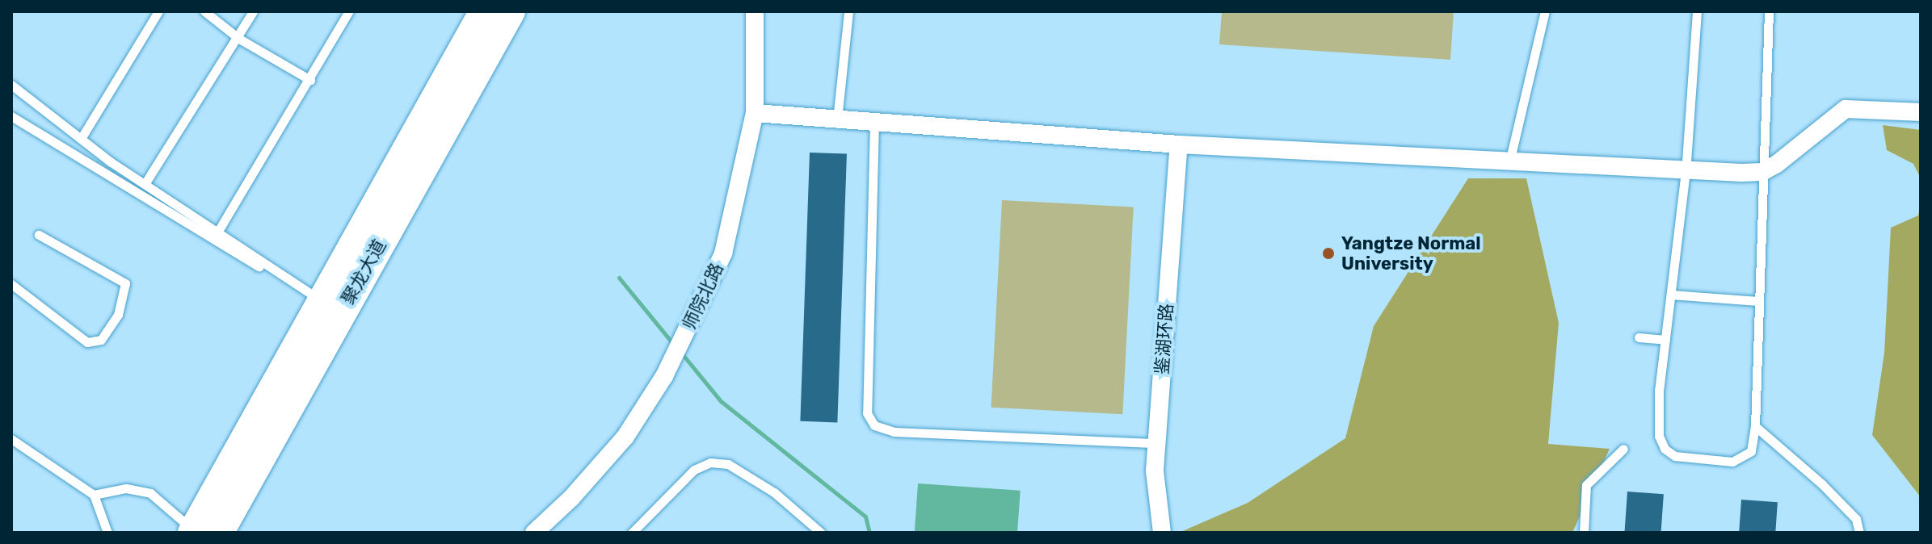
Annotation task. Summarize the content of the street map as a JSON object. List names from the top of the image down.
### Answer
{
  "streets": {
    "highway": ["聚龙大道"],
    "street": ["师院北路", "鉴湖环路"]
  },
  "places": ["Yangtze Normal University"]
}
